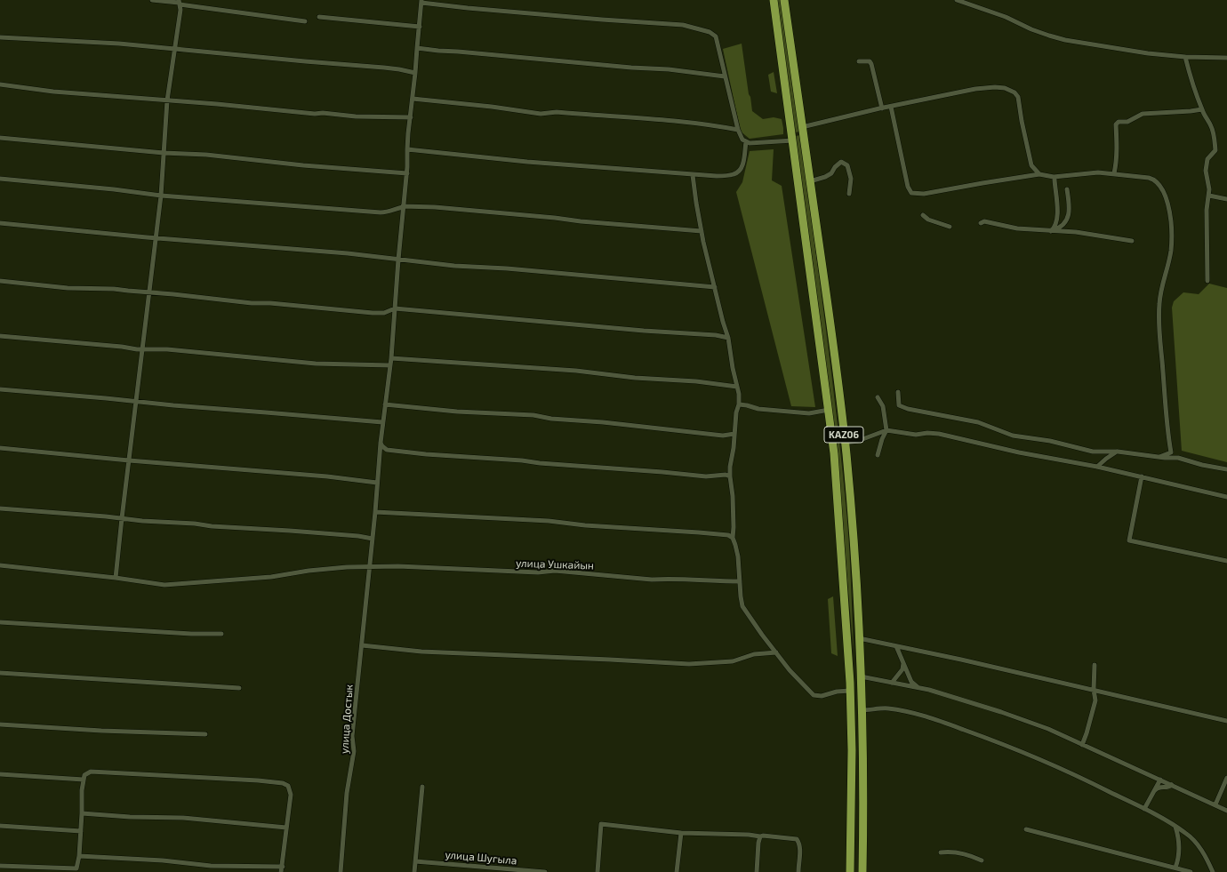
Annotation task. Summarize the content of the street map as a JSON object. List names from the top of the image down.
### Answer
{
  "streets": {
    "highway": ["KАZ06"],
    "street": ["улица Ушкайын", "улица Достык", "улица Шугыла"]
  },
  "crossings": [
    ["улица Ушкайын", "улица Достык"]
  ]
}
